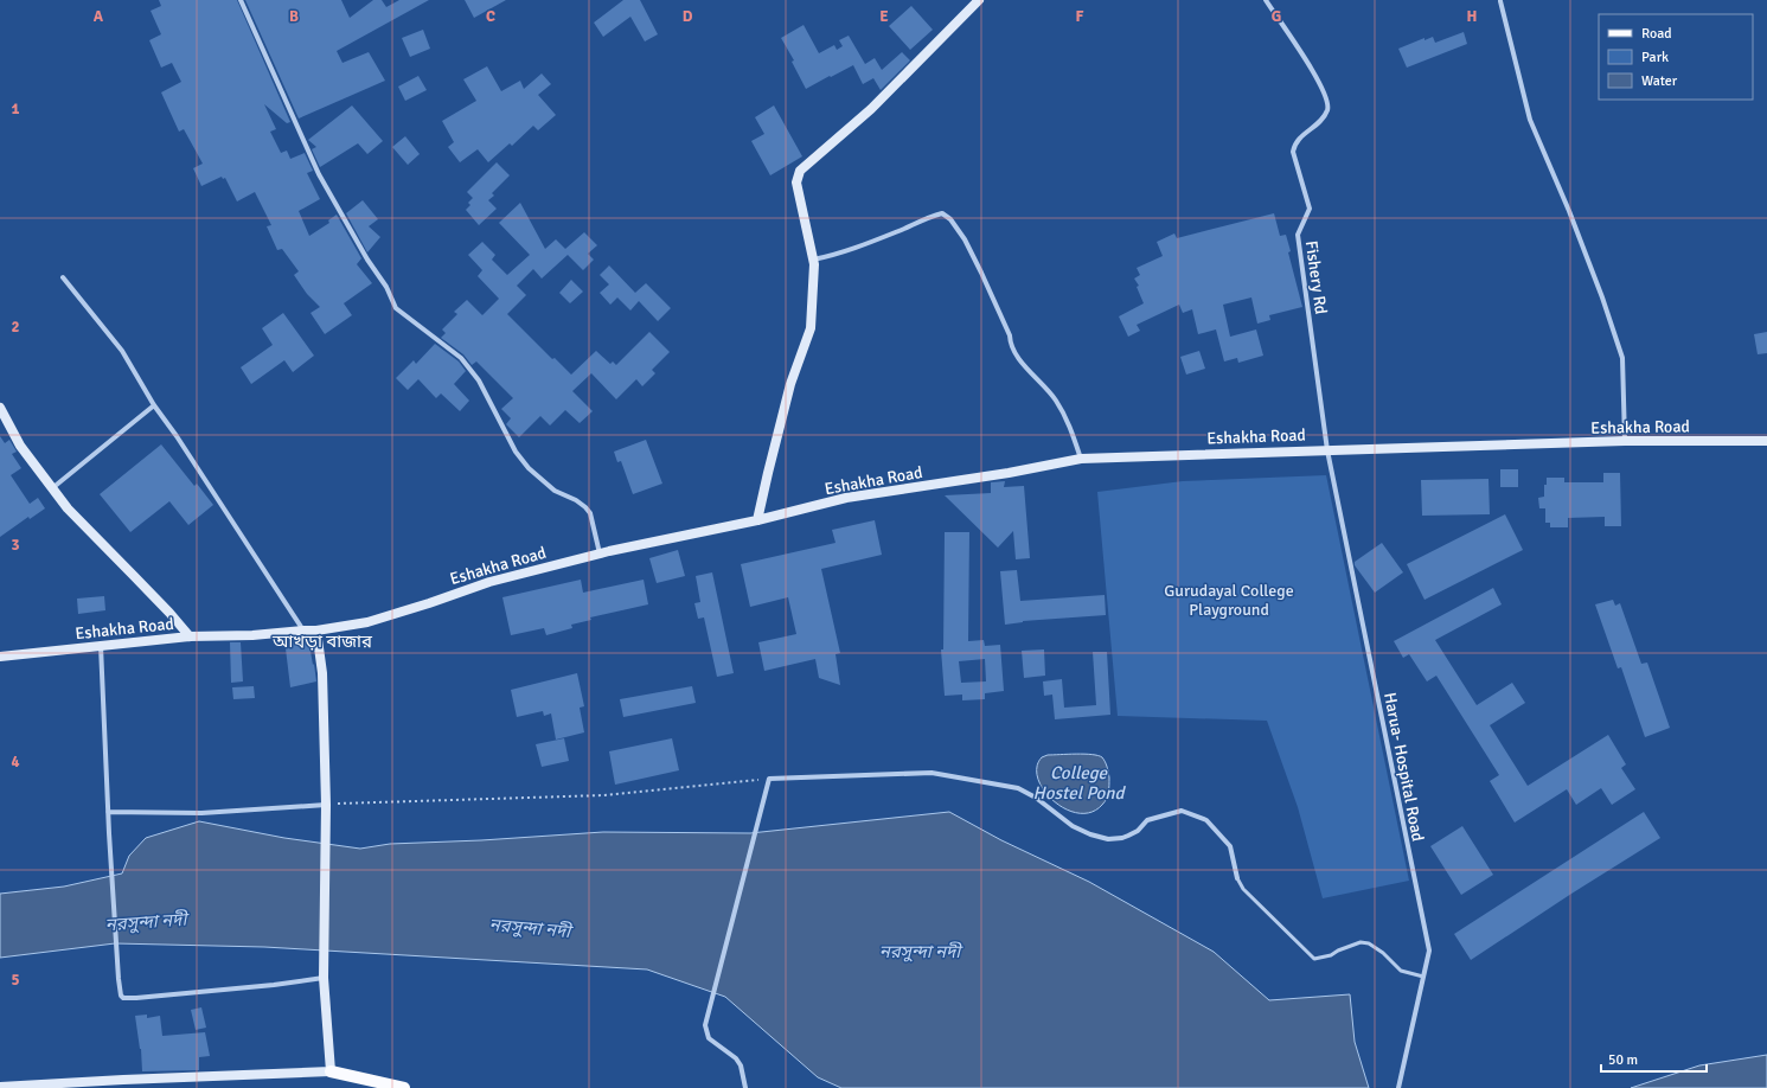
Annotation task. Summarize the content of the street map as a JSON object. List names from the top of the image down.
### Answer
{
  "streets": {
    "street": ["Fishery Rd", "Eshakha Road", "Harua- Hospital Road"]
  },
  "crossings": [
    ["Fishery Rd", "Eshakha Road"],
    ["Fishery Rd", "Harua- Hospital Road"],
    ["Eshakha Road", "Harua- Hospital Road"]
  ],
  "districts": ["আখড়া বাজার"],
  "water": ["College Hostel Pond", "নরসুন্দা নদী"],
  "parks": ["Gurudayal College Playground"],
  "legend": ["Road", "Park", "Water"],
  "scale_bar": "50 m",
  "grid": {
    "columns": [
      "A",
      "B",
      "C",
      "D",
      "E",
      "F",
      "G",
      "H"
    ],
    "rows": [
      "1",
      "2",
      "3",
      "4",
      "5"
    ]
  }
}
